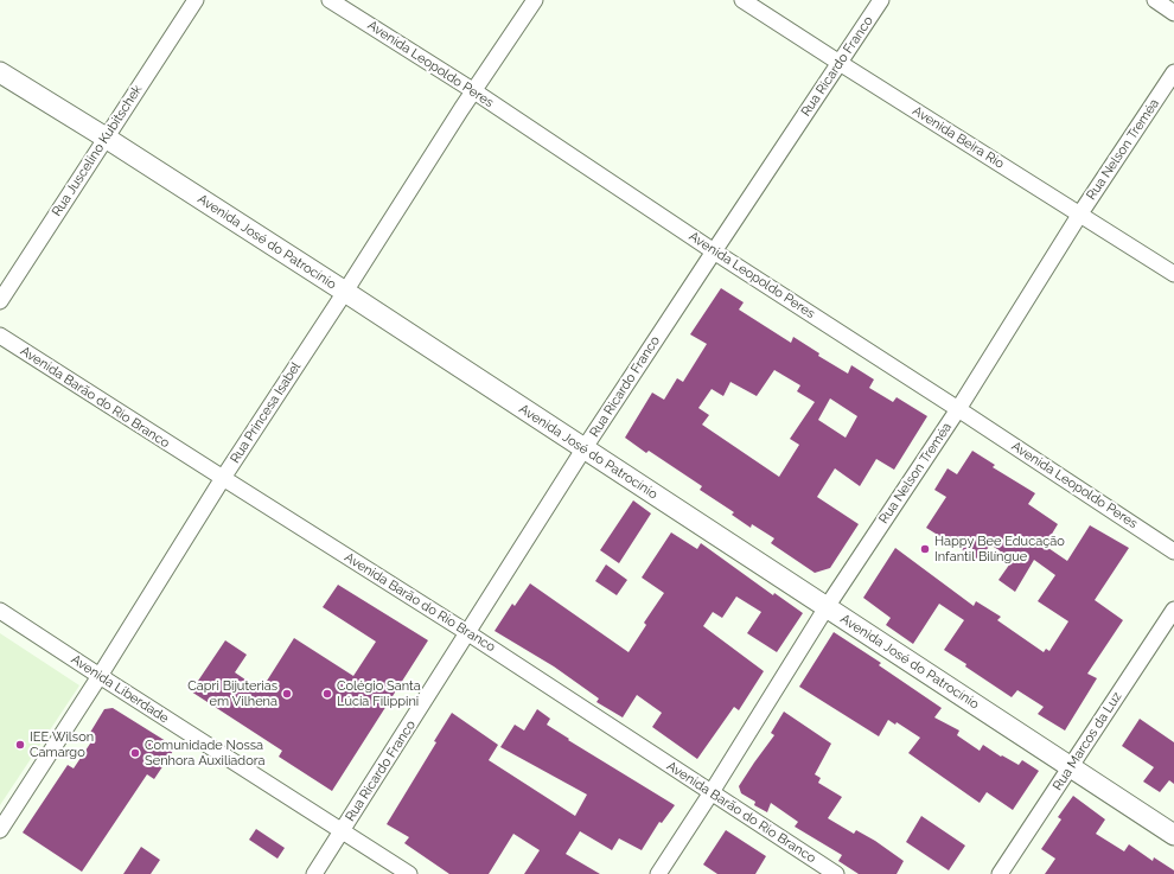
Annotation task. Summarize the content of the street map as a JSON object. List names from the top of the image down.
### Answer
{
  "streets": {
    "street": [
      "Avenida Leopoldo Peres",
      "Rua Ricardo Franco",
      "Avenida Beira Rio",
      "Rua Nelson Treméa",
      "Rua Juscelino Kubitschek",
      "Avenida José do Patrocínio",
      "Avenida Barão do Rio Branco",
      "Rua Princesa Isabel",
      "Avenida Liberdade",
      "Rua Marcos da Luz"
    ]
  },
  "crossings": [
    ["Avenida Leopoldo Peres", "Rua Ricardo Franco"],
    ["Avenida Leopoldo Peres", "Rua Nelson Treméa"],
    ["Avenida Leopoldo Peres", "Rua Princesa Isabel"],
    ["Rua Ricardo Franco", "Avenida Beira Rio"],
    ["Rua Ricardo Franco", "Avenida José do Patrocínio"],
    ["Rua Ricardo Franco", "Avenida Barão do Rio Branco"],
    ["Rua Ricardo Franco", "Avenida Liberdade"],
    ["Avenida Beira Rio", "Rua Nelson Treméa"],
    ["Rua Nelson Treméa", "Avenida José do Patrocínio"],
    ["Rua Nelson Treméa", "Avenida Barão do Rio Branco"],
    ["Rua Juscelino Kubitschek", "Avenida José do Patrocínio"],
    ["Avenida José do Patrocínio", "Rua Princesa Isabel"],
    ["Avenida José do Patrocínio", "Rua Marcos da Luz"],
    ["Avenida Barão do Rio Branco", "Rua Princesa Isabel"],
    ["Rua Princesa Isabel", "Avenida Liberdade"]
  ],
  "places": [
    "Happy Bee Educação Infantil Bilíngue",
    "Capri Bijuterias em Vilhena",
    "Colégio Santa Lúcia Filippini",
    "IEE Wilson Camargo",
    "Comunidade Nossa Senhora Auxiliadora"
  ]
}
